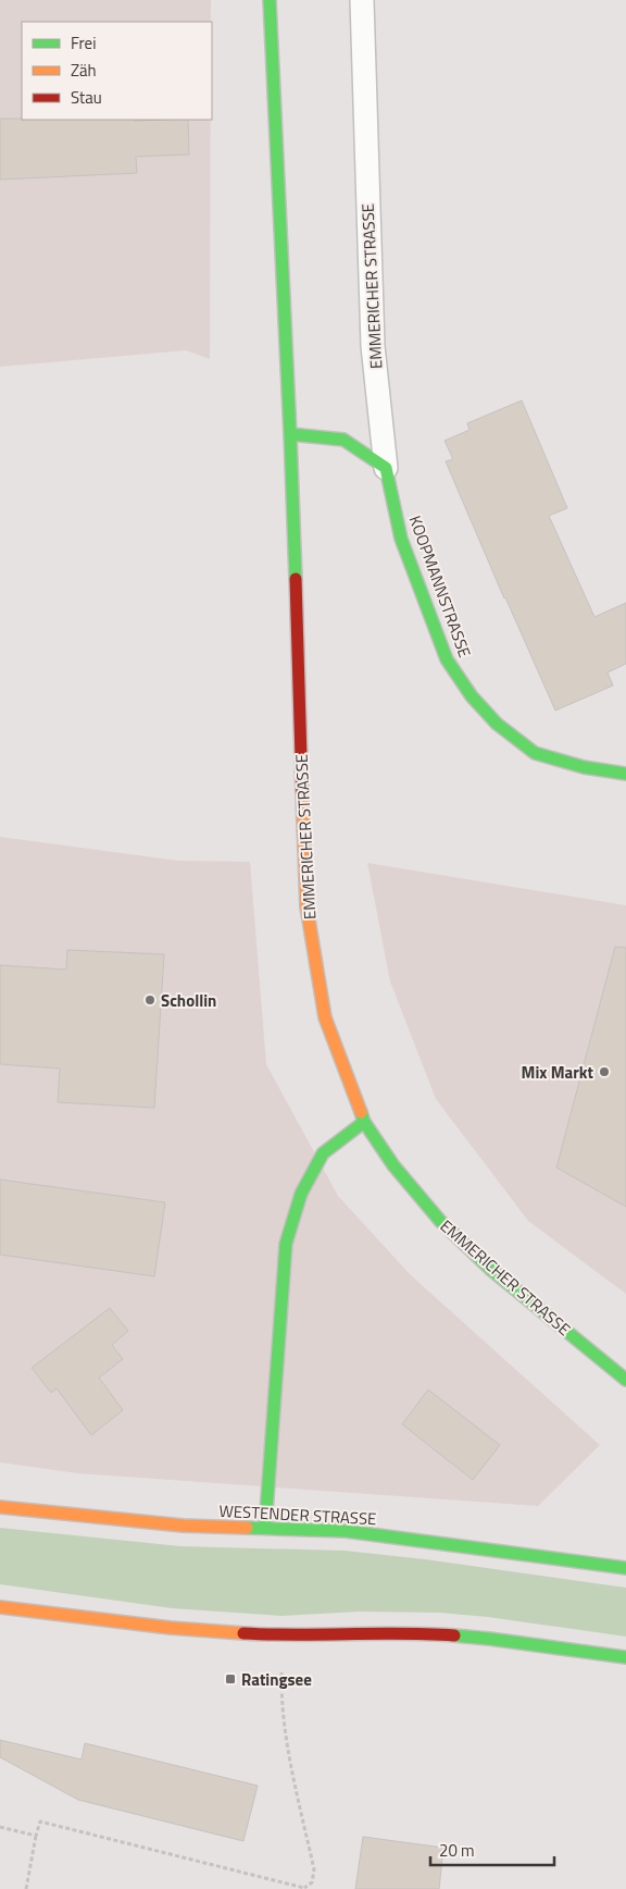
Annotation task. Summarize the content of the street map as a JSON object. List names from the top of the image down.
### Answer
{
  "streets": {
    "main road": ["EMMERICHER STRASSE", "KOOPMANNSTRASSE", "WESTENDER STRASSE"]
  },
  "crossings": [
    ["EMMERICHER STRASSE", "KOOPMANNSTRASSE"]
  ],
  "places": {
    "other": ["Schollin", "Mix Markt"],
    "transit": ["Ratingsee"]
  },
  "legend": ["Frei", "Zäh", "Stau"],
  "scale_bar": "20 m"
}
